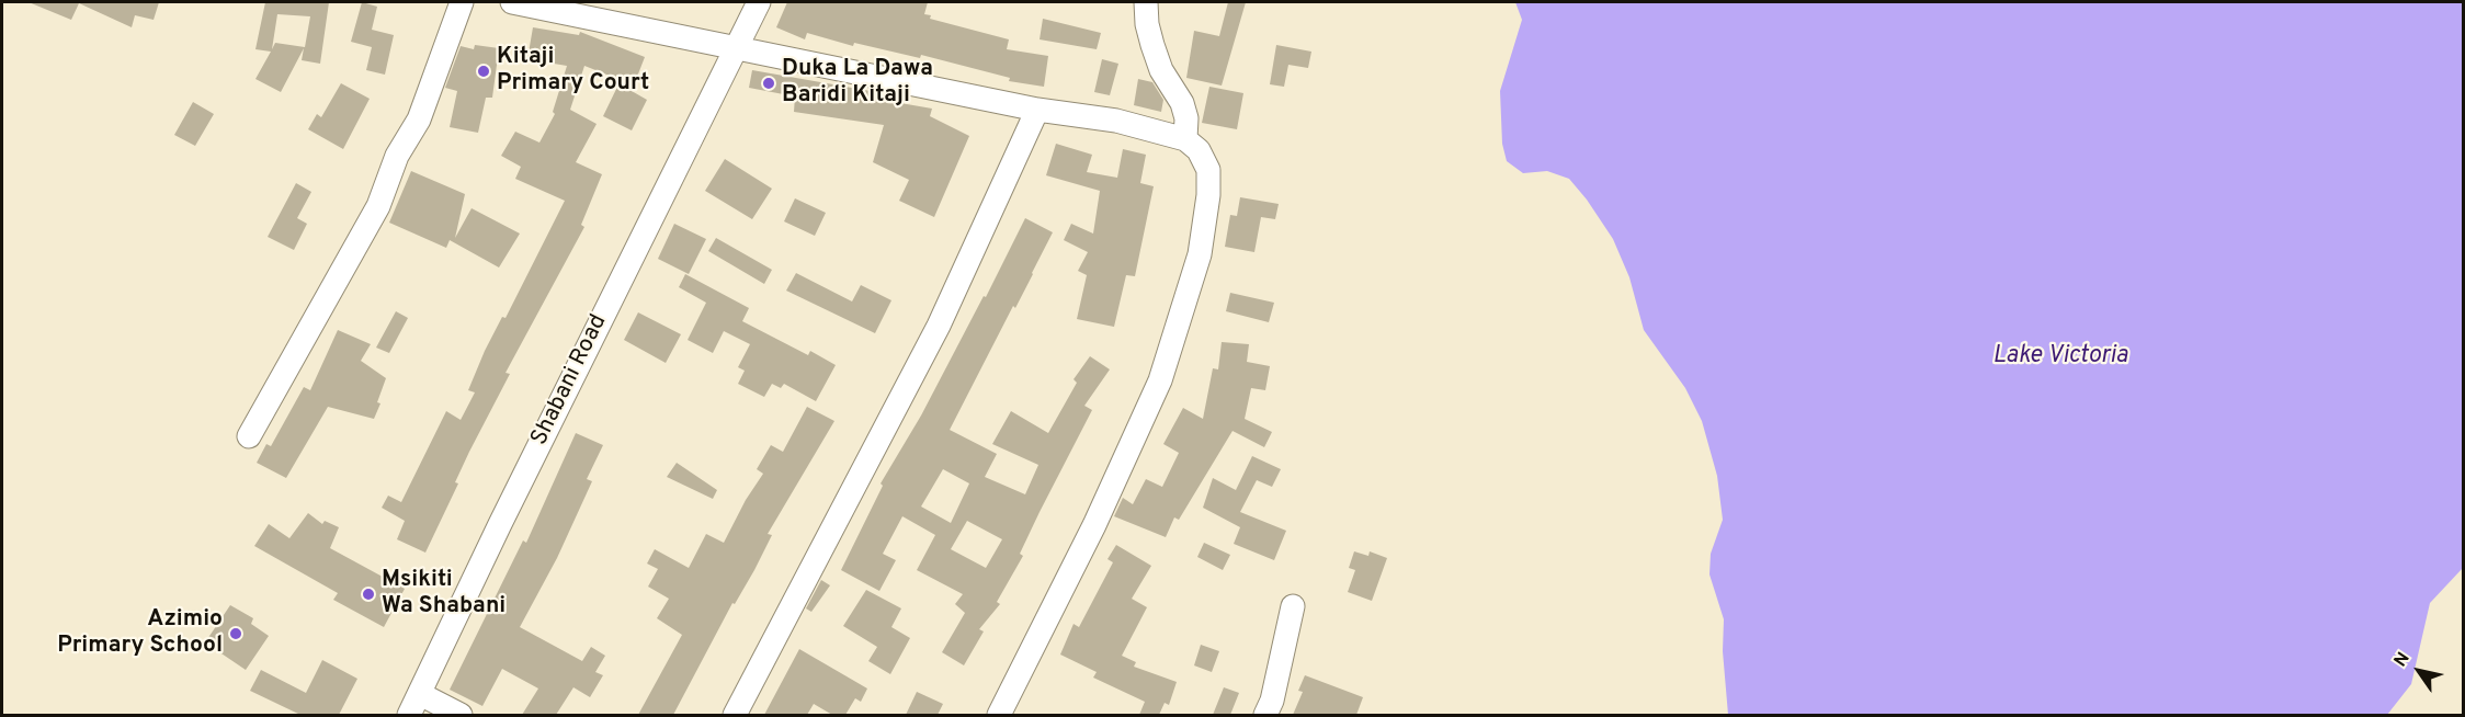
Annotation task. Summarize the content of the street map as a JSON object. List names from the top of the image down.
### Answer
{
  "streets": {
    "street": ["Shabani Road"]
  },
  "water": ["Lake Victoria"],
  "places": [
    "Kitaji Primary Court",
    "Duka La Dawa Baridi Kitaji",
    "Msikiti Wa Shabani",
    "Azimio Primary School"
  ],
  "north": "top left"
}
